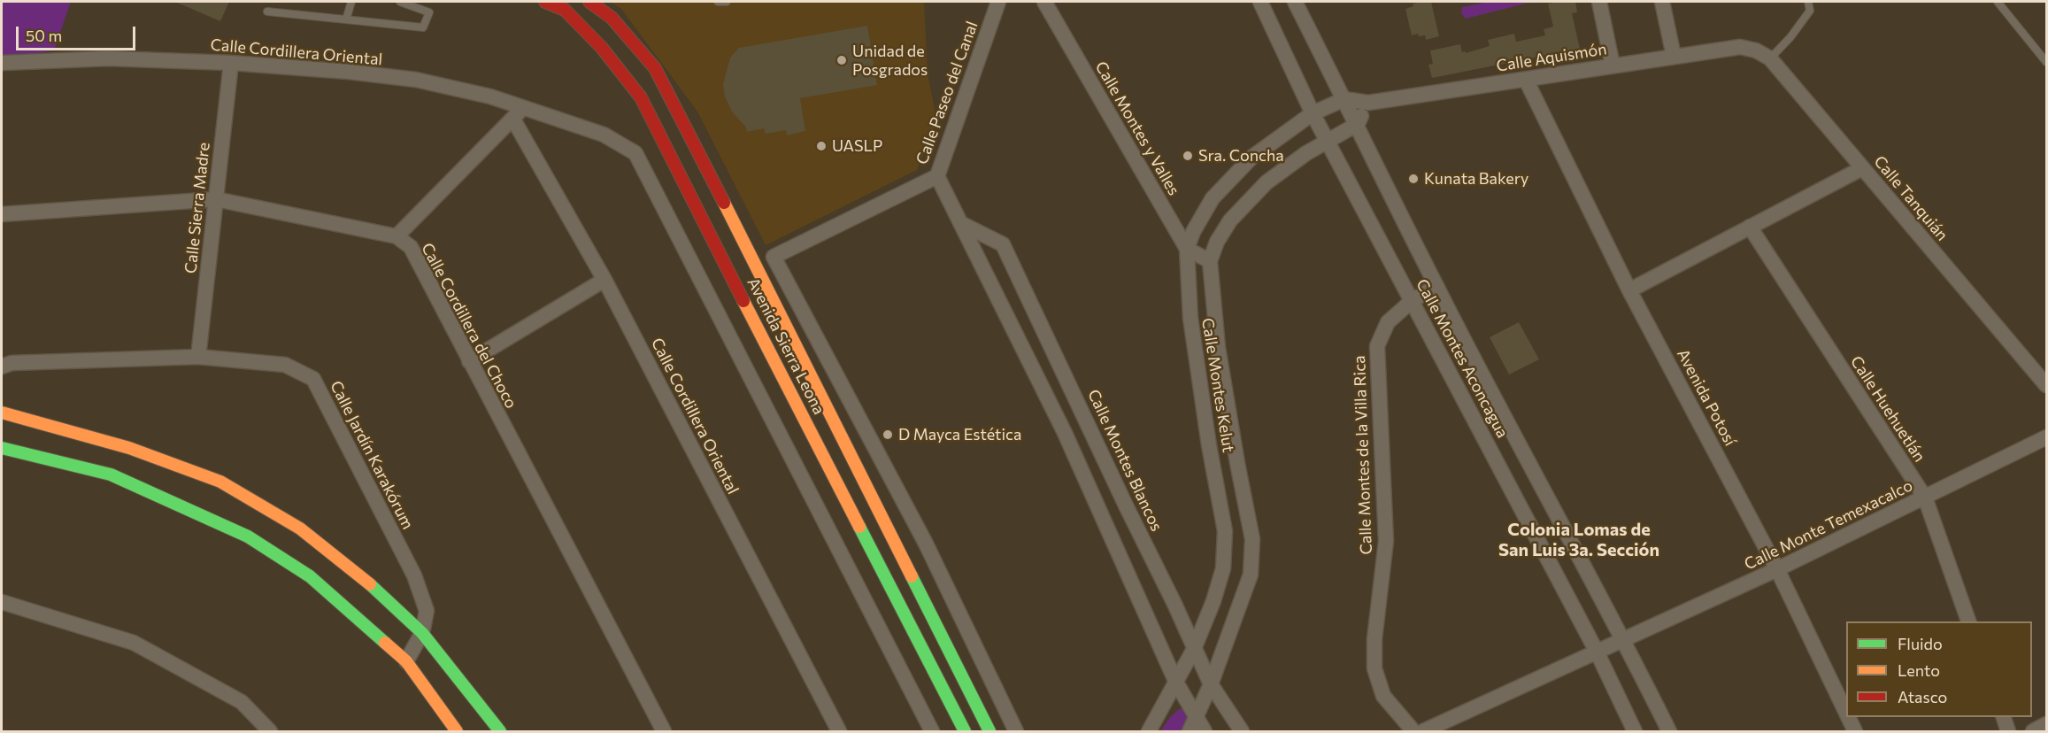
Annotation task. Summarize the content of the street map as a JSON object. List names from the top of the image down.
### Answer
{
  "streets": {
    "main road": ["Avenida Sierra Leona"],
    "street": [
      "Calle Cordillera Oriental",
      "Calle Aquismón",
      "Calle Paseo del Canal",
      "Calle Montes y Valles",
      "Calle Tanquián",
      "Calle Sierra Madre",
      "Calle Cordillera del Choco",
      "Calle Montes Aconcagua",
      "Calle Montes Kelut",
      "Avenida Potosí",
      "Calle Huehuetlán",
      "Calle Jardín Karakórum",
      "Calle Montes de la Villa Rica",
      "Calle Montes Blancos",
      "Calle Monte Temexacalco"
    ]
  },
  "crossings": [
    ["Calle Cordillera Oriental", "Calle Sierra Madre"],
    ["Calle Aquismón", "Calle Tanquián"],
    ["Calle Aquismón", "Calle Montes Aconcagua"],
    ["Calle Aquismón", "Calle Montes Kelut"],
    ["Calle Aquismón", "Avenida Potosí"],
    ["Calle Paseo del Canal", "Avenida Sierra Leona"],
    ["Calle Montes y Valles", "Calle Montes Kelut"],
    ["Calle Sierra Madre", "Calle Jardín Karakórum"],
    ["Calle Montes Aconcagua", "Calle Montes Kelut"],
    ["Calle Montes Aconcagua", "Calle Montes de la Villa Rica"],
    ["Calle Montes Aconcagua", "Calle Monte Temexacalco"],
    ["Calle Montes Kelut", "Calle Montes Blancos"],
    ["Avenida Potosí", "Calle Monte Temexacalco"],
    ["Calle Huehuetlán", "Calle Monte Temexacalco"]
  ],
  "districts": ["Colonia Lomas de San Luis 3a. Sección"],
  "places": [
    "Unidad de Posgrados",
    "UASLP",
    "Sra. Concha",
    "Kunata Bakery",
    "D Mayca Estética"
  ],
  "legend": ["Fluido", "Lento", "Atasco"],
  "scale_bar": "50 m"
}
